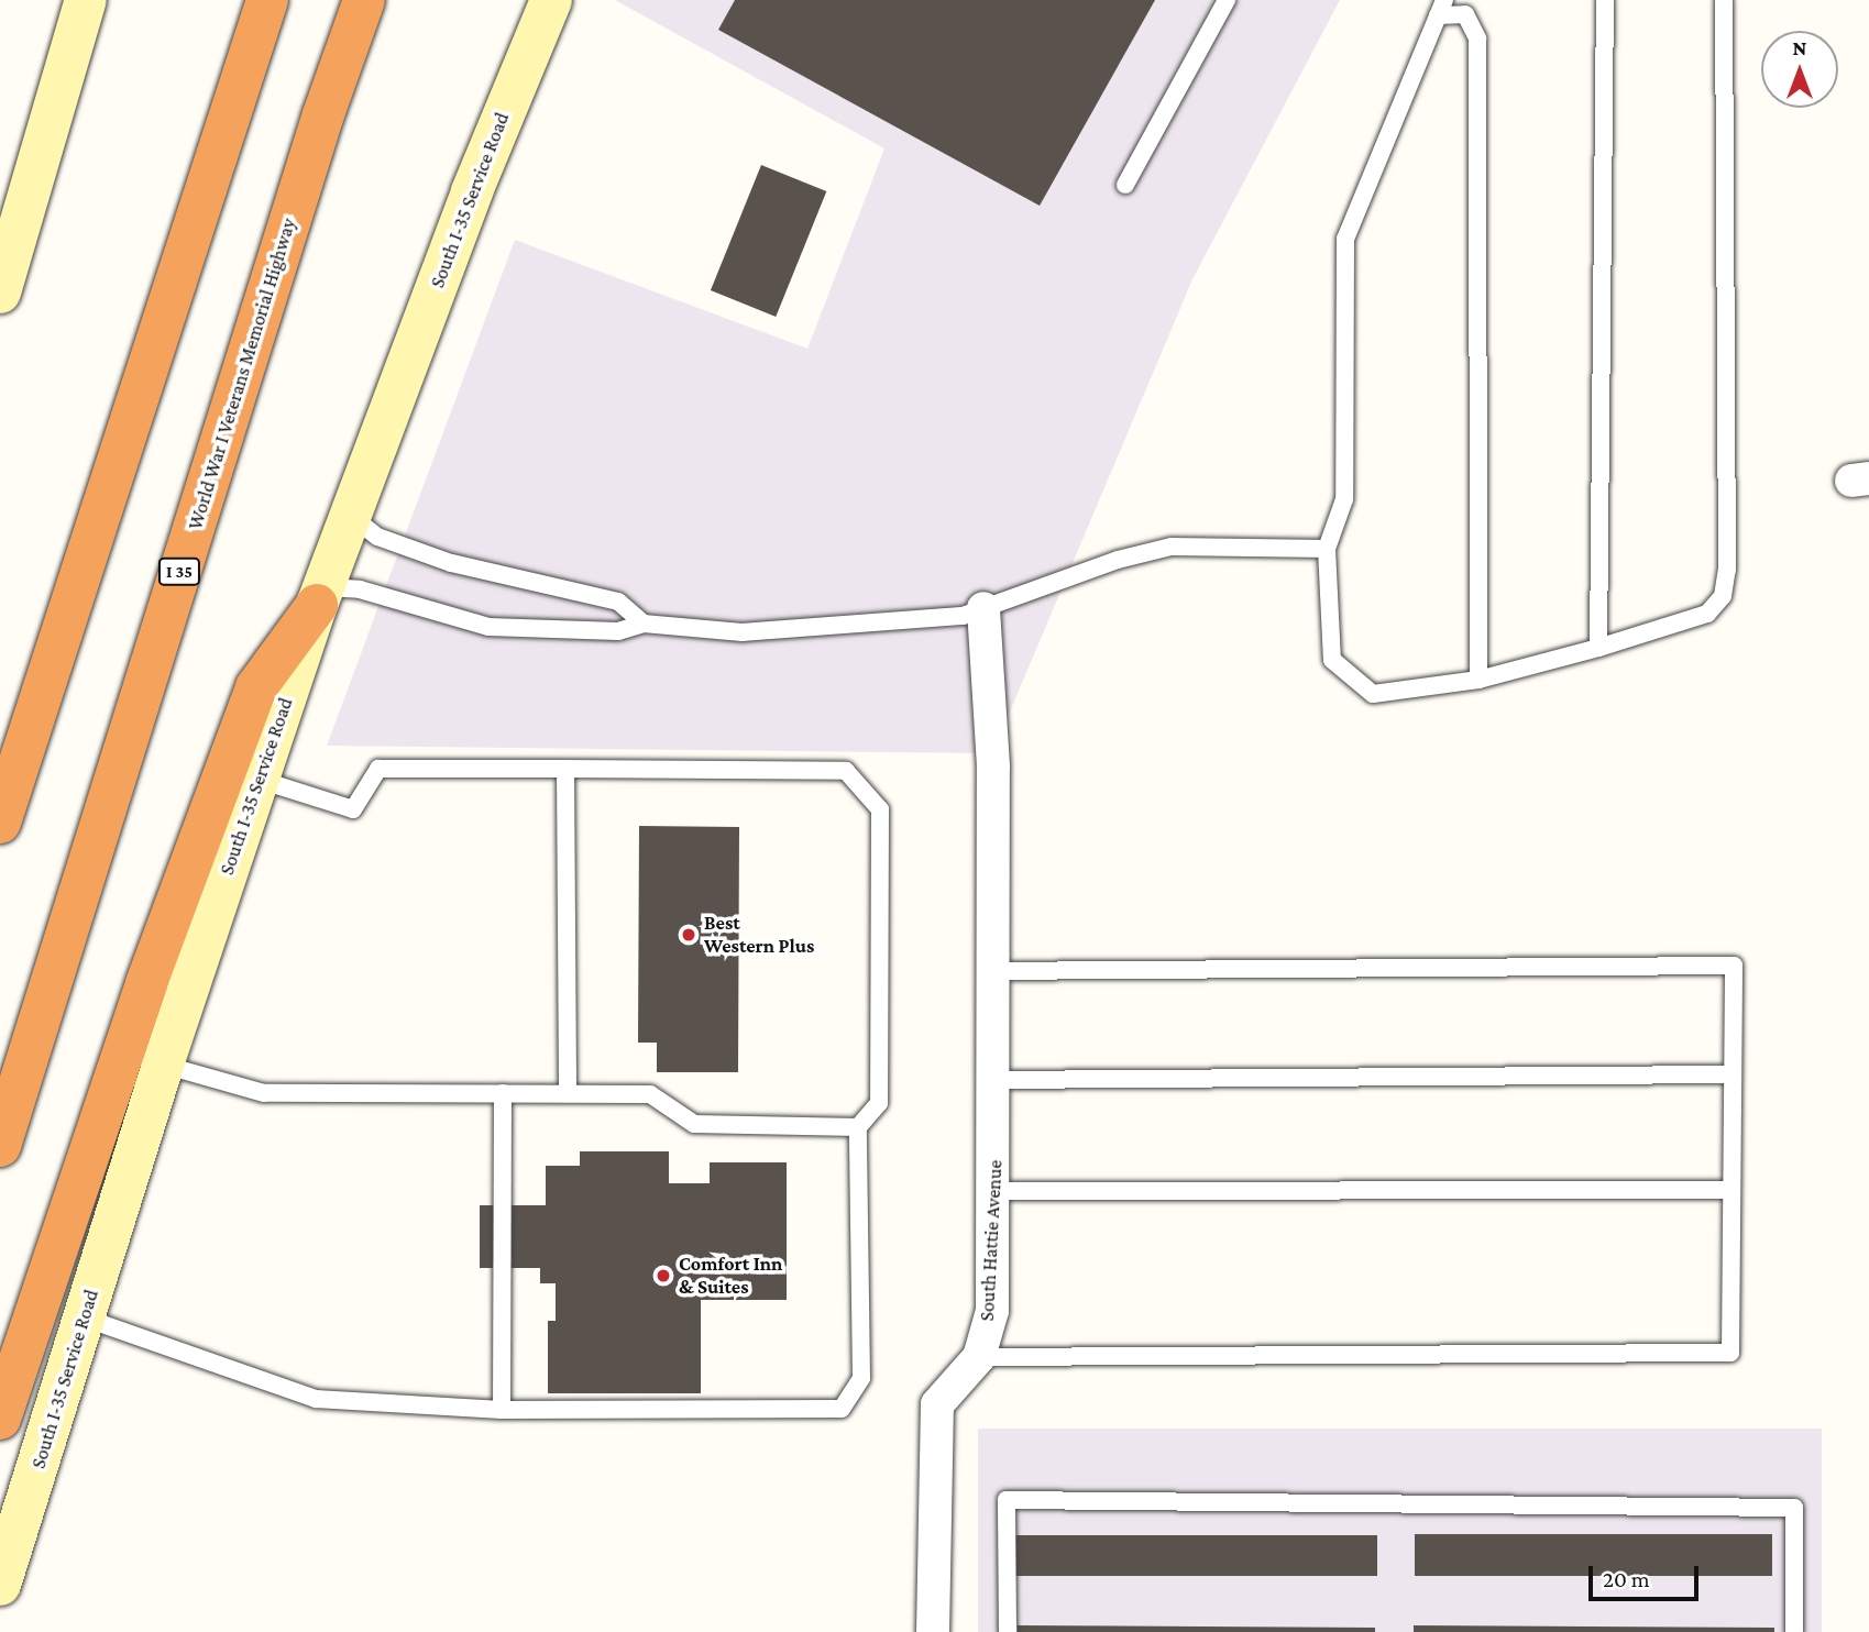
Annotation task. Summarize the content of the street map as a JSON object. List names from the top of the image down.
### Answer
{
  "streets": {
    "highway": ["World War I Veterans Memorial Highway", "I 35"],
    "main road": ["South I-35 Service Road"],
    "street": ["South Hattie Avenue"]
  },
  "places": ["Best Western Plus", "Comfort Inn & Suites"],
  "scale_bar": "20 m",
  "north": "top"
}
